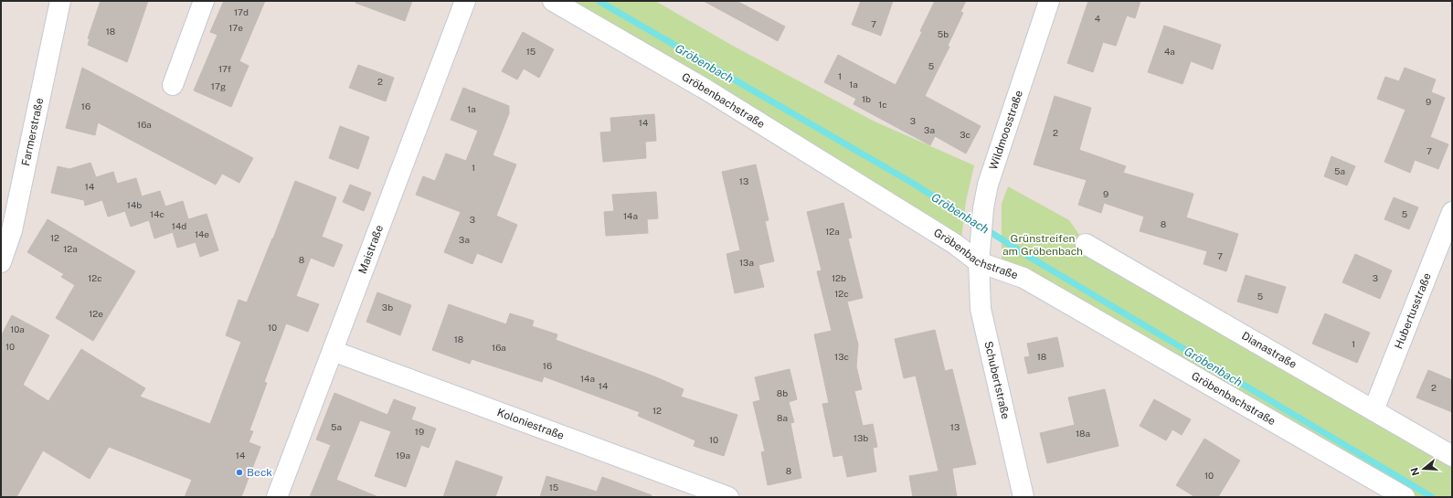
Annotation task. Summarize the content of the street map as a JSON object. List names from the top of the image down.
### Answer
{
  "streets": {
    "street": [
      "Gröbenbachstraße",
      "Wildmoosstraße",
      "Farmerstraße",
      "Maistraße",
      "Hubertusstraße",
      "Dianastraße",
      "Schubertstraße",
      "Koloniestraße"
    ]
  },
  "crossings": [
    ["Gröbenbachstraße", "Wildmoosstraße"],
    ["Gröbenbachstraße", "Schubertstraße"],
    ["Wildmoosstraße", "Schubertstraße"],
    ["Maistraße", "Koloniestraße"],
    ["Hubertusstraße", "Dianastraße"]
  ],
  "water": ["Gröbenbach"],
  "parks": ["Grünstreifen am Gröbenbach"],
  "places": ["Beck"],
  "house_numbers": [
    "17d",
    "4",
    "7",
    "17e",
    "18",
    "5b",
    "15",
    "4a",
    "5",
    "17f",
    "1",
    "2",
    "1a",
    "17g",
    "1b",
    "9",
    "1c",
    "16",
    "1a",
    "3",
    "14",
    "16a",
    "3a",
    "2",
    "3c",
    "7",
    "1",
    "5a",
    "13",
    "14",
    "9",
    "14b",
    "14c",
    "5",
    "14a",
    "3",
    "8",
    "14d",
    "12a",
    "14e",
    "12",
    "3a",
    "12a",
    "7",
    "8",
    "13a",
    "12c",
    "12b",
    "3",
    "12c",
    "5",
    "3b",
    "12e",
    "10",
    "10a",
    "18",
    "1",
    "10",
    "16a",
    "13c",
    "18",
    "16",
    "14a",
    "14",
    "2",
    "8b",
    "12",
    "8a",
    "5a",
    "13",
    "19",
    "18a",
    "13b",
    "10",
    "14",
    "19a",
    "8",
    "10",
    "15"
  ],
  "north": "left"
}
